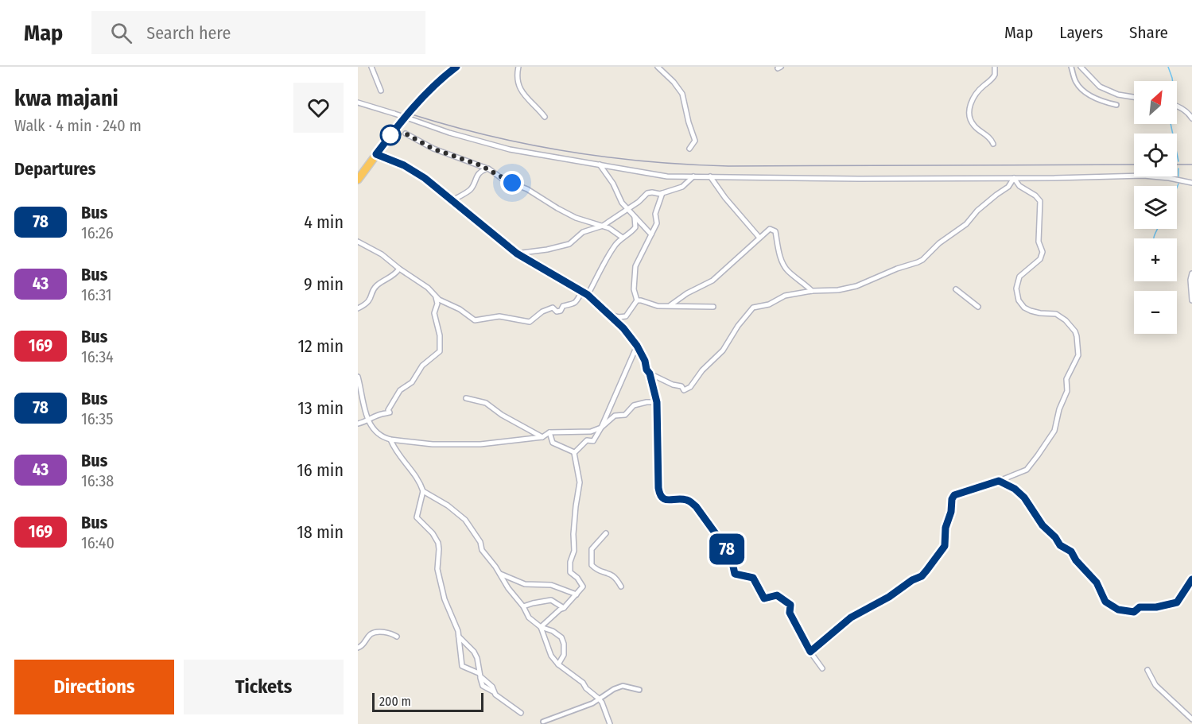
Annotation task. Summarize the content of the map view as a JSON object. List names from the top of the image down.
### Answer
{
  "lines": ["bus line 78"],
  "scale_bar": "200 m",
  "north": "top right",
  "page": {
    "header": "Map",
    "search": "Search here",
    "nav": ["Map", "Layers", "Share"],
    "heading": [
      ["kwa majani", "Walk · 4 min · 240 m"],
      "Departures"
    ],
    "on_map": "78",
    "map_buttons": ["+", "−"],
    "list": [
      {
        "mark": "78",
        "name": "Bus",
        "note": "16:26",
        "value": "4 min"
      },
      {
        "mark": "43",
        "name": "Bus",
        "note": "16:31",
        "value": "9 min"
      },
      {
        "mark": "169",
        "name": "Bus",
        "note": "16:34",
        "value": "12 min"
      },
      {
        "mark": "78",
        "name": "Bus",
        "note": "16:35",
        "value": "13 min"
      },
      {
        "mark": "43",
        "name": "Bus",
        "note": "16:38",
        "value": "16 min"
      },
      {
        "mark": "169",
        "name": "Bus",
        "note": "16:40",
        "value": "18 min"
      }
    ],
    "buttons": ["Directions", "Tickets"],
    "scale": "200 m"
  }
}
